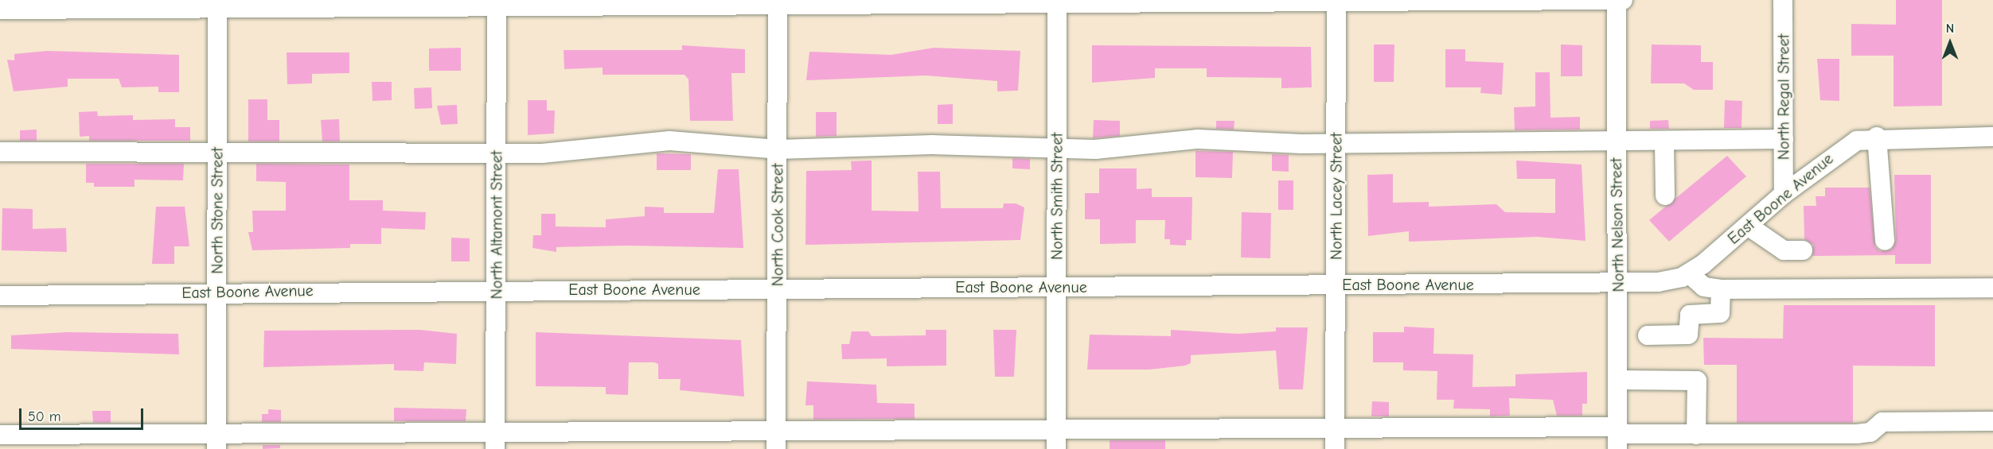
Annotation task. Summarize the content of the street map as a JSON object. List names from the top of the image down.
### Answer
{
  "streets": {
    "street": [
      "North Regal Street",
      "North Smith Street",
      "North Lacey Street",
      "East Boone Avenue",
      "North Stone Street",
      "North Altamont Street",
      "North Cook Street",
      "North Nelson Street"
    ]
  },
  "crossings": [
    ["North Regal Street", "East Boone Avenue"],
    ["North Smith Street", "East Boone Avenue"],
    ["North Lacey Street", "East Boone Avenue"],
    ["East Boone Avenue", "North Stone Street"],
    ["East Boone Avenue", "North Altamont Street"],
    ["East Boone Avenue", "North Cook Street"],
    ["East Boone Avenue", "North Nelson Street"]
  ],
  "scale_bar": "50 m",
  "north": "top"
}
